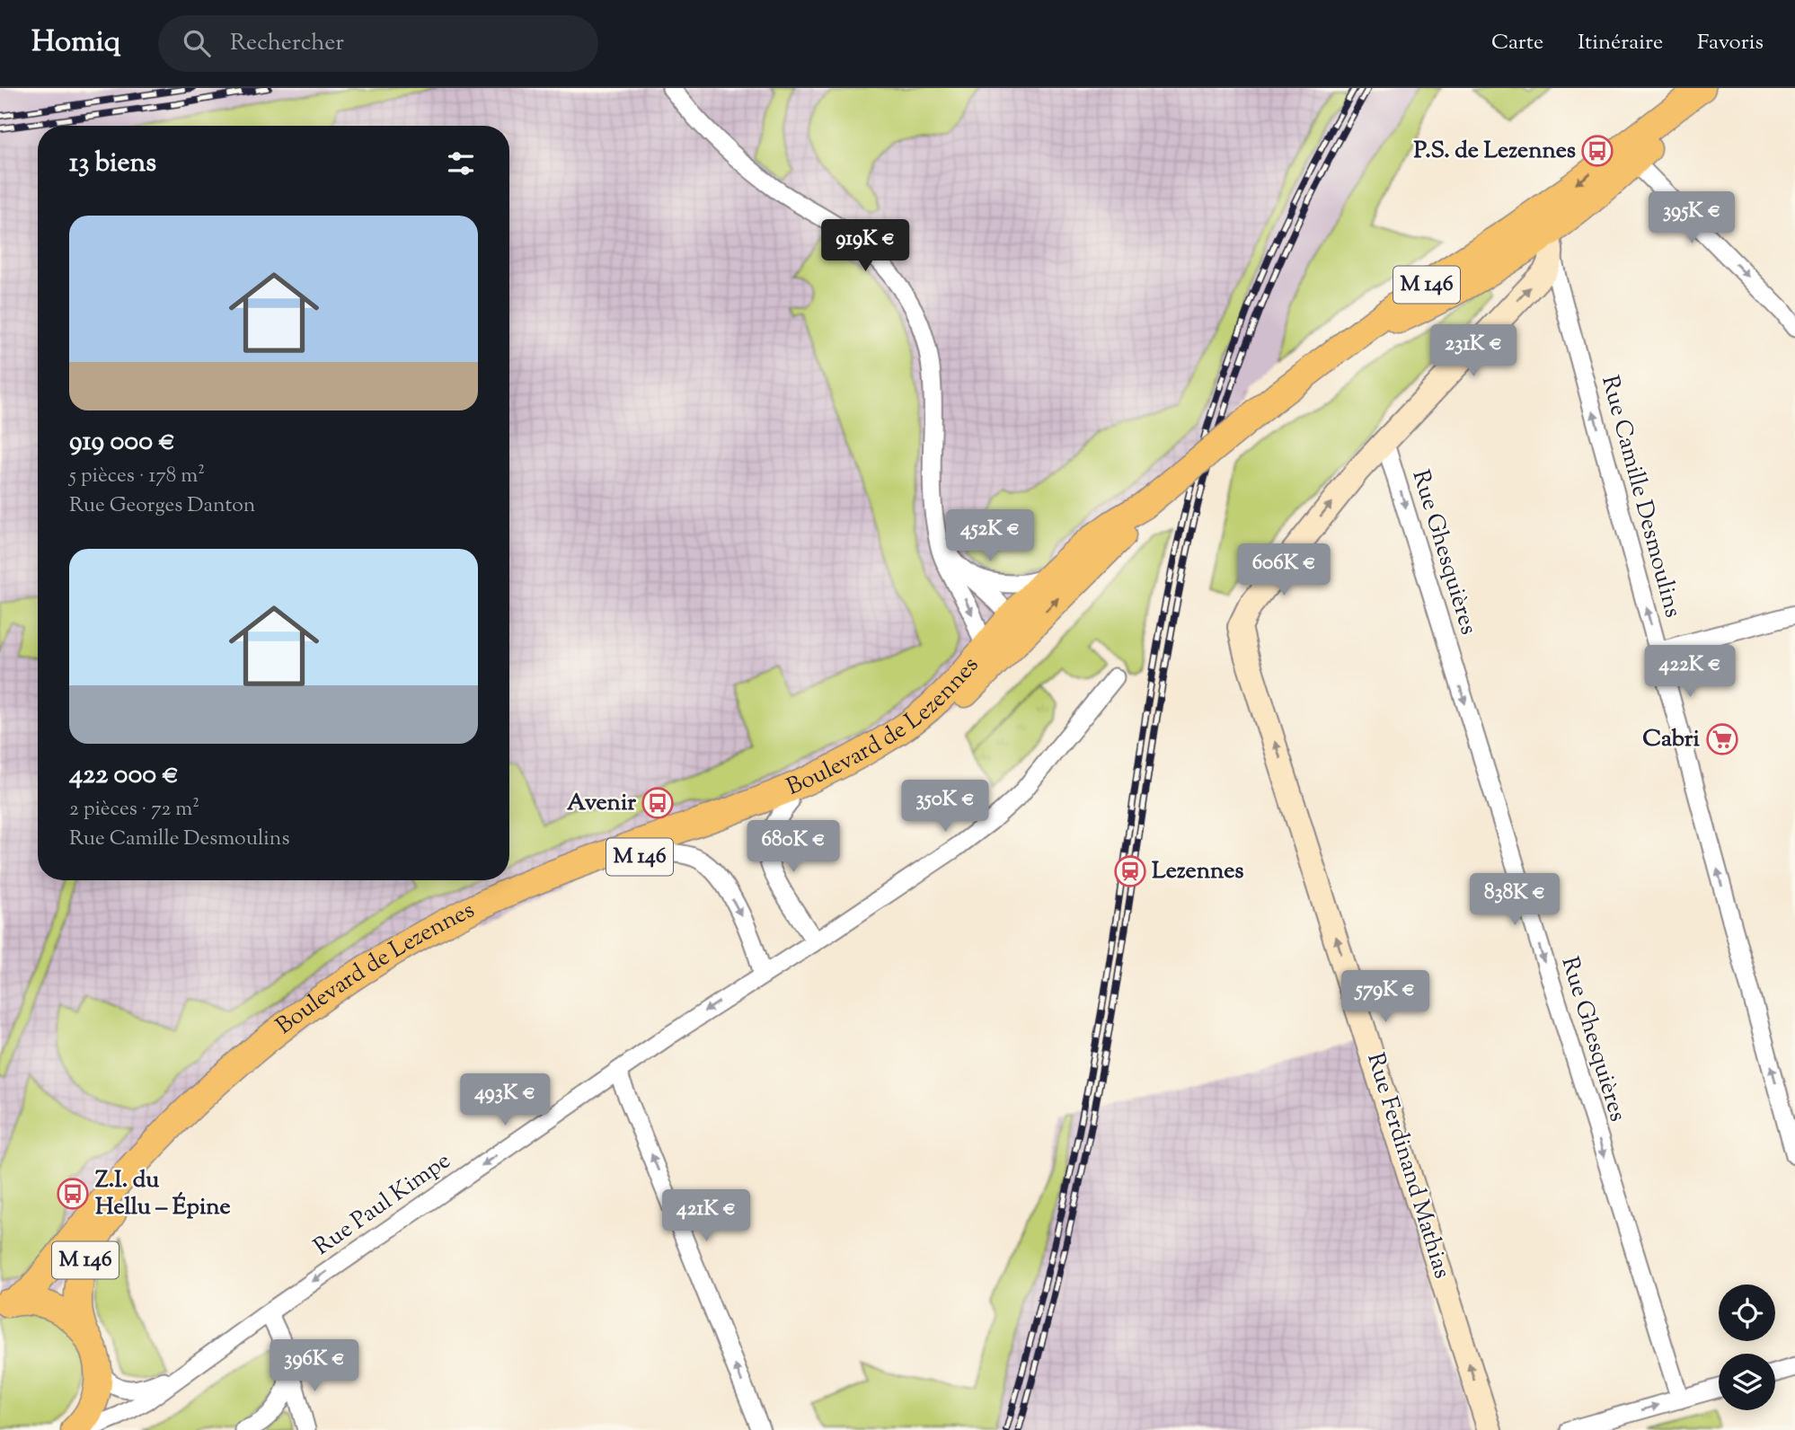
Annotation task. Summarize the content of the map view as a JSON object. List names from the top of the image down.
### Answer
{
  "streets": {
    "main road": ["M 146", "Boulevard de Lezennes"],
    "street": [
      "Rue Camille Desmoulins",
      "Rue Ghesquières",
      "Rue Ferdinand Mathias",
      "Rue Paul Kimpe"
    ]
  },
  "crossings": [
    ["M 146", "Rue Camille Desmoulins"],
    ["M 146", "Boulevard de Lezennes"],
    ["Rue Camille Desmoulins", "Boulevard de Lezennes"],
    ["Rue Ghesquières", "Rue Ferdinand Mathias"]
  ],
  "one_way": [
    "Rue Camille Desmoulins",
    "Rue Ghesquières",
    "Rue Ferdinand Mathias",
    "Rue Paul Kimpe"
  ],
  "places": {
    "bus stop": ["P.S. de Lezennes", "Avenir", "Z.I. du Hellu – Épine"],
    "supermarket": ["Cabri"],
    "station": ["Lezennes"]
  },
  "page": {
    "header": "Homiq",
    "search": "Rechercher",
    "nav": ["Carte", "Itinéraire", "Favoris"],
    "heading": "13 biens",
    "price": [
      "395K €",
      "919K €",
      "231K €",
      "452K €",
      "606K €",
      "422K €",
      "350K €",
      "680K €",
      "838K €",
      "579K €",
      "493K €",
      "421K €",
      "396K €"
    ],
    "list": [
      {
        "name": "919 000 €",
        "note": "5 pièces · 178 m² · Rue Georges Danton"
      },
      {
        "name": "422 000 €",
        "note": "2 pièces · 72 m² · Rue Camille Desmoulins"
      }
    ]
  }
}
